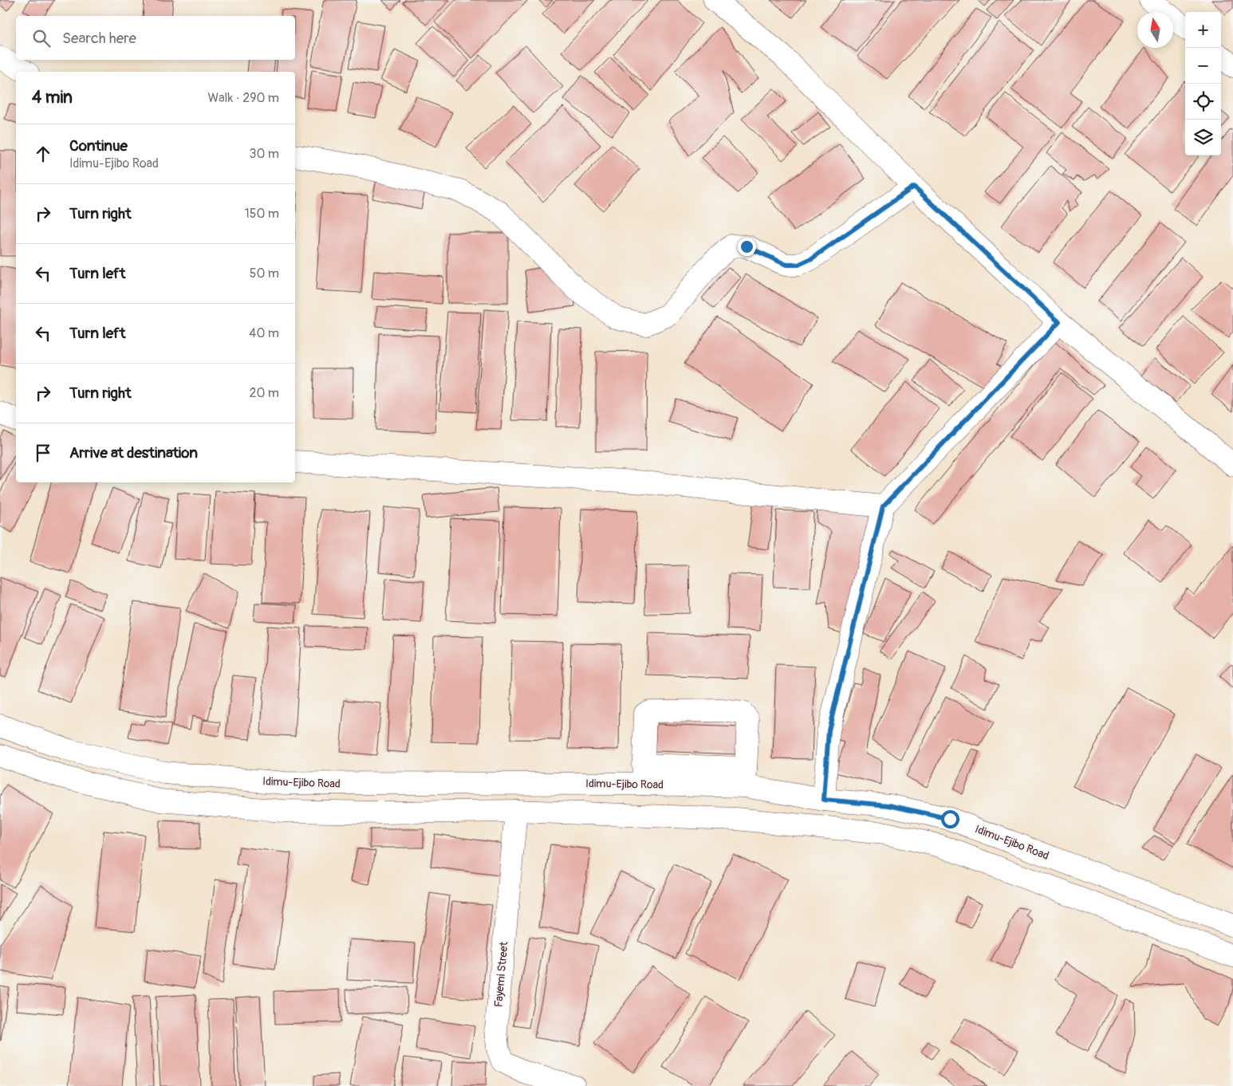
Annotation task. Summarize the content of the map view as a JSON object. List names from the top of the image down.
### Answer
{
  "streets": {
    "street": ["Idimu-Ejibo Road", "Fayemi Street"]
  },
  "north": "top",
  "page": {
    "map_buttons": ["+", "−"],
    "search": "Search here",
    "heading": ["4 min", "Walk · 290 m"],
    "list": [
      ["Continue", "Idimu-Ejibo Road", "30 m"],
      ["Turn right", "150 m"],
      ["Turn left", "50 m"],
      ["Turn left", "40 m"],
      ["Turn right", "20 m"],
      "Arrive at destination"
    ]
  }
}
